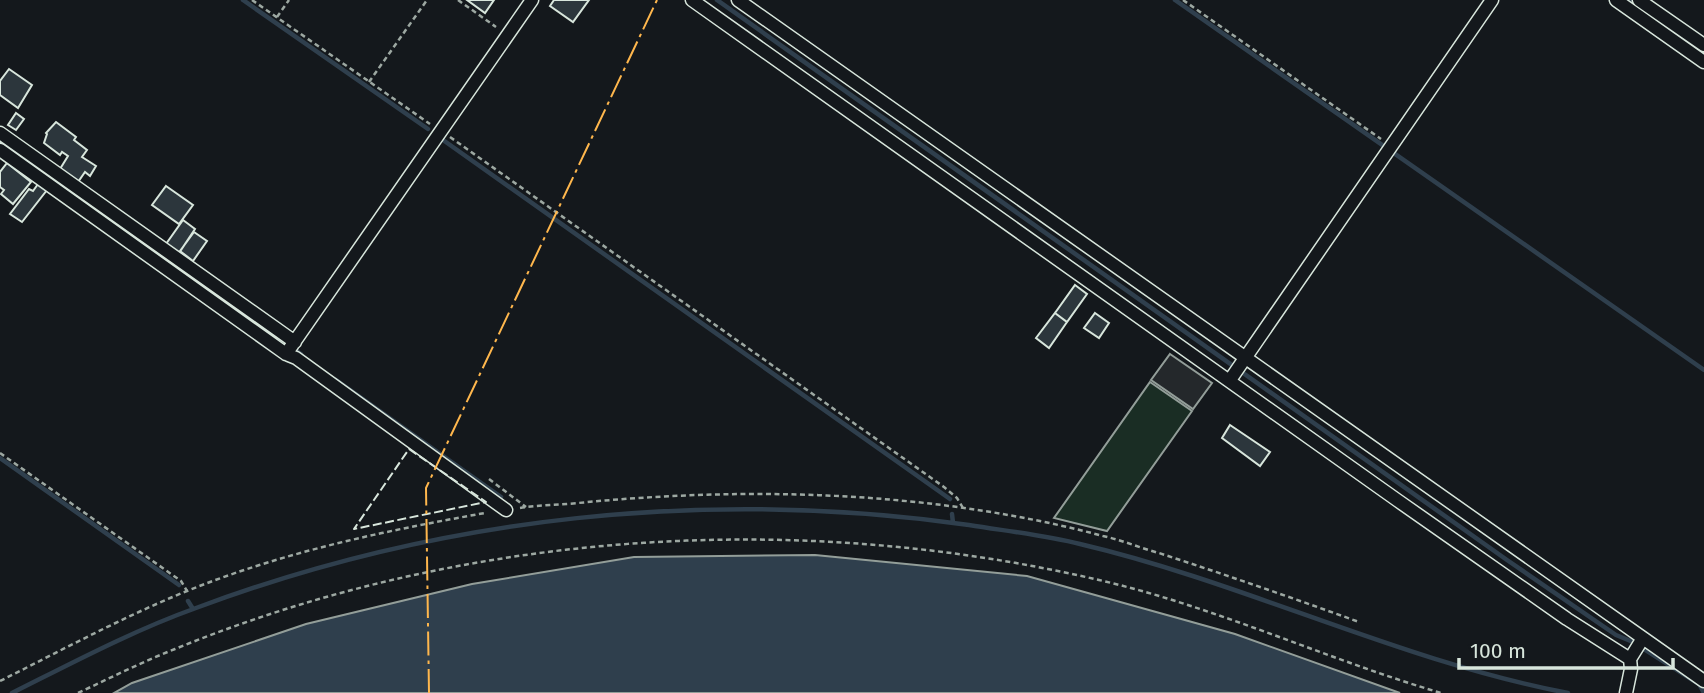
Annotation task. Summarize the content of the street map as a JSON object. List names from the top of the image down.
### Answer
{
  "scale_bar": "100 m"
}
